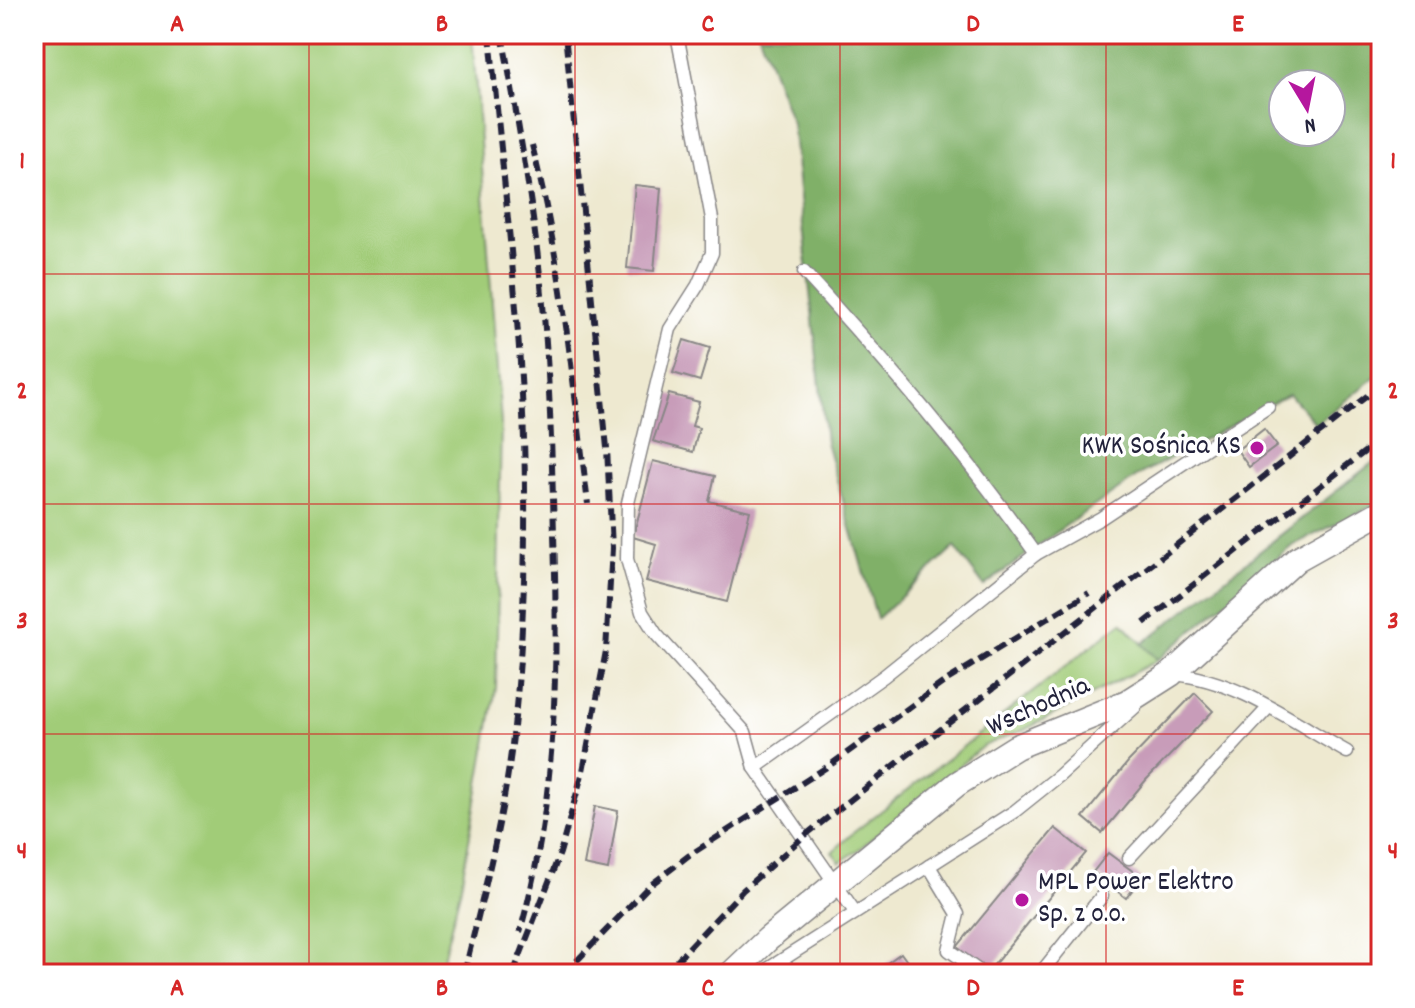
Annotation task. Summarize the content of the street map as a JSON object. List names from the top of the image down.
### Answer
{
  "streets": {
    "street": ["Wschodnia"]
  },
  "places": ["KWK Sośnica KS", "MPL Power Elektro Sp. z o.o."],
  "north": "bottom",
  "grid": {
    "columns": [
      "A",
      "B",
      "C",
      "D",
      "E"
    ],
    "rows": [
      "1",
      "2",
      "3",
      "4"
    ]
  }
}
